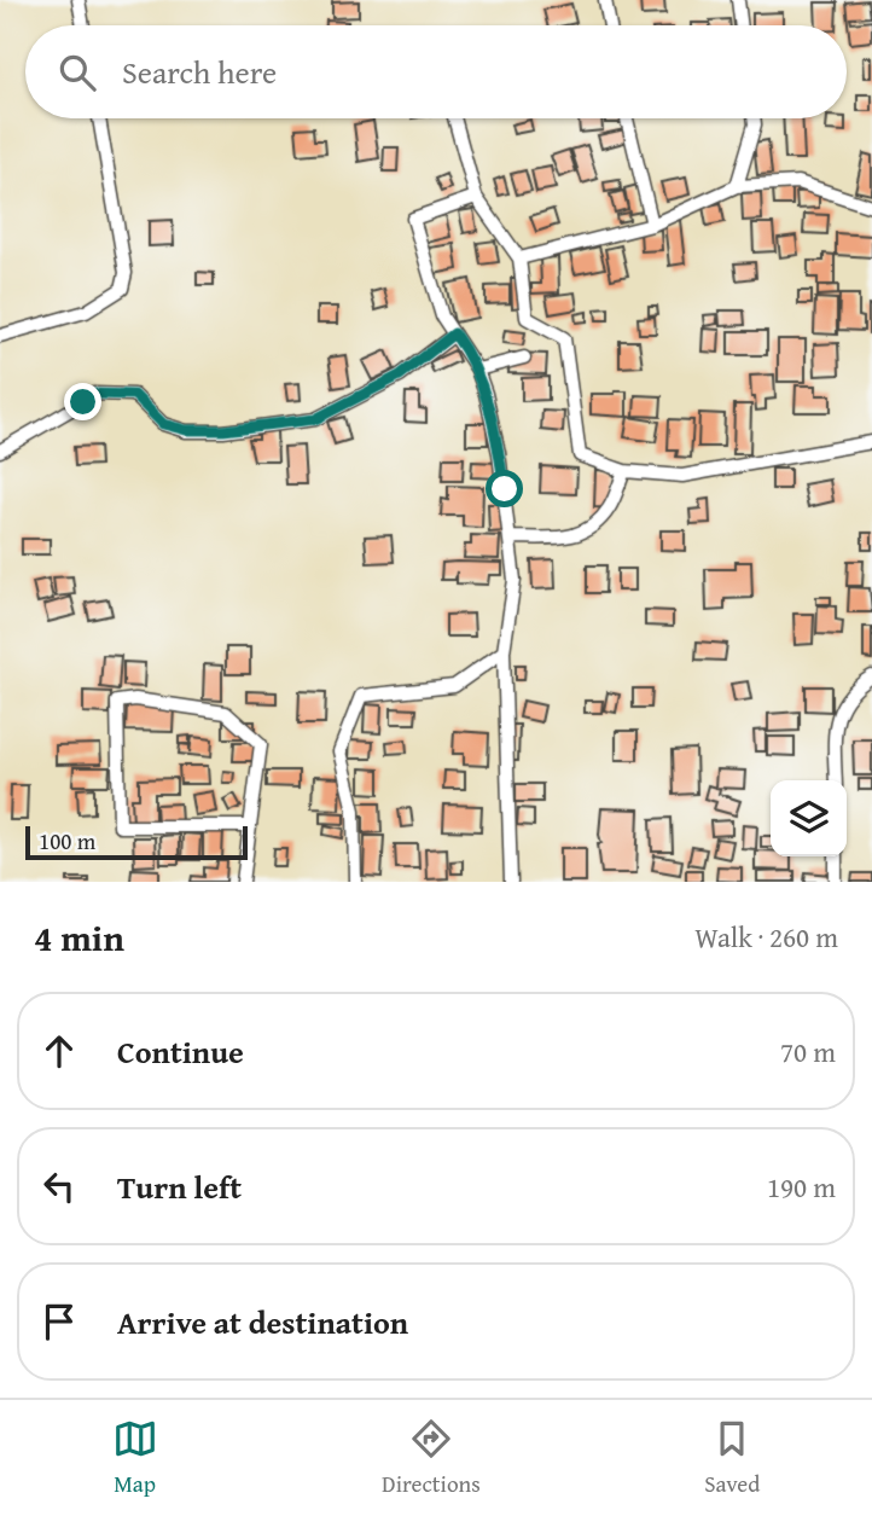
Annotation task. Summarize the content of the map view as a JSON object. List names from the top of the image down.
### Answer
{
  "scale_bar": "100 m",
  "page": {
    "search": "Search here",
    "scale": "100 m",
    "heading": ["4 min", "Walk · 260 m"],
    "list": [
      ["Continue", "70 m"],
      ["Turn left", "190 m"],
      "Arrive at destination"
    ],
    "nav": ["Map", "Directions", "Saved"]
  }
}
